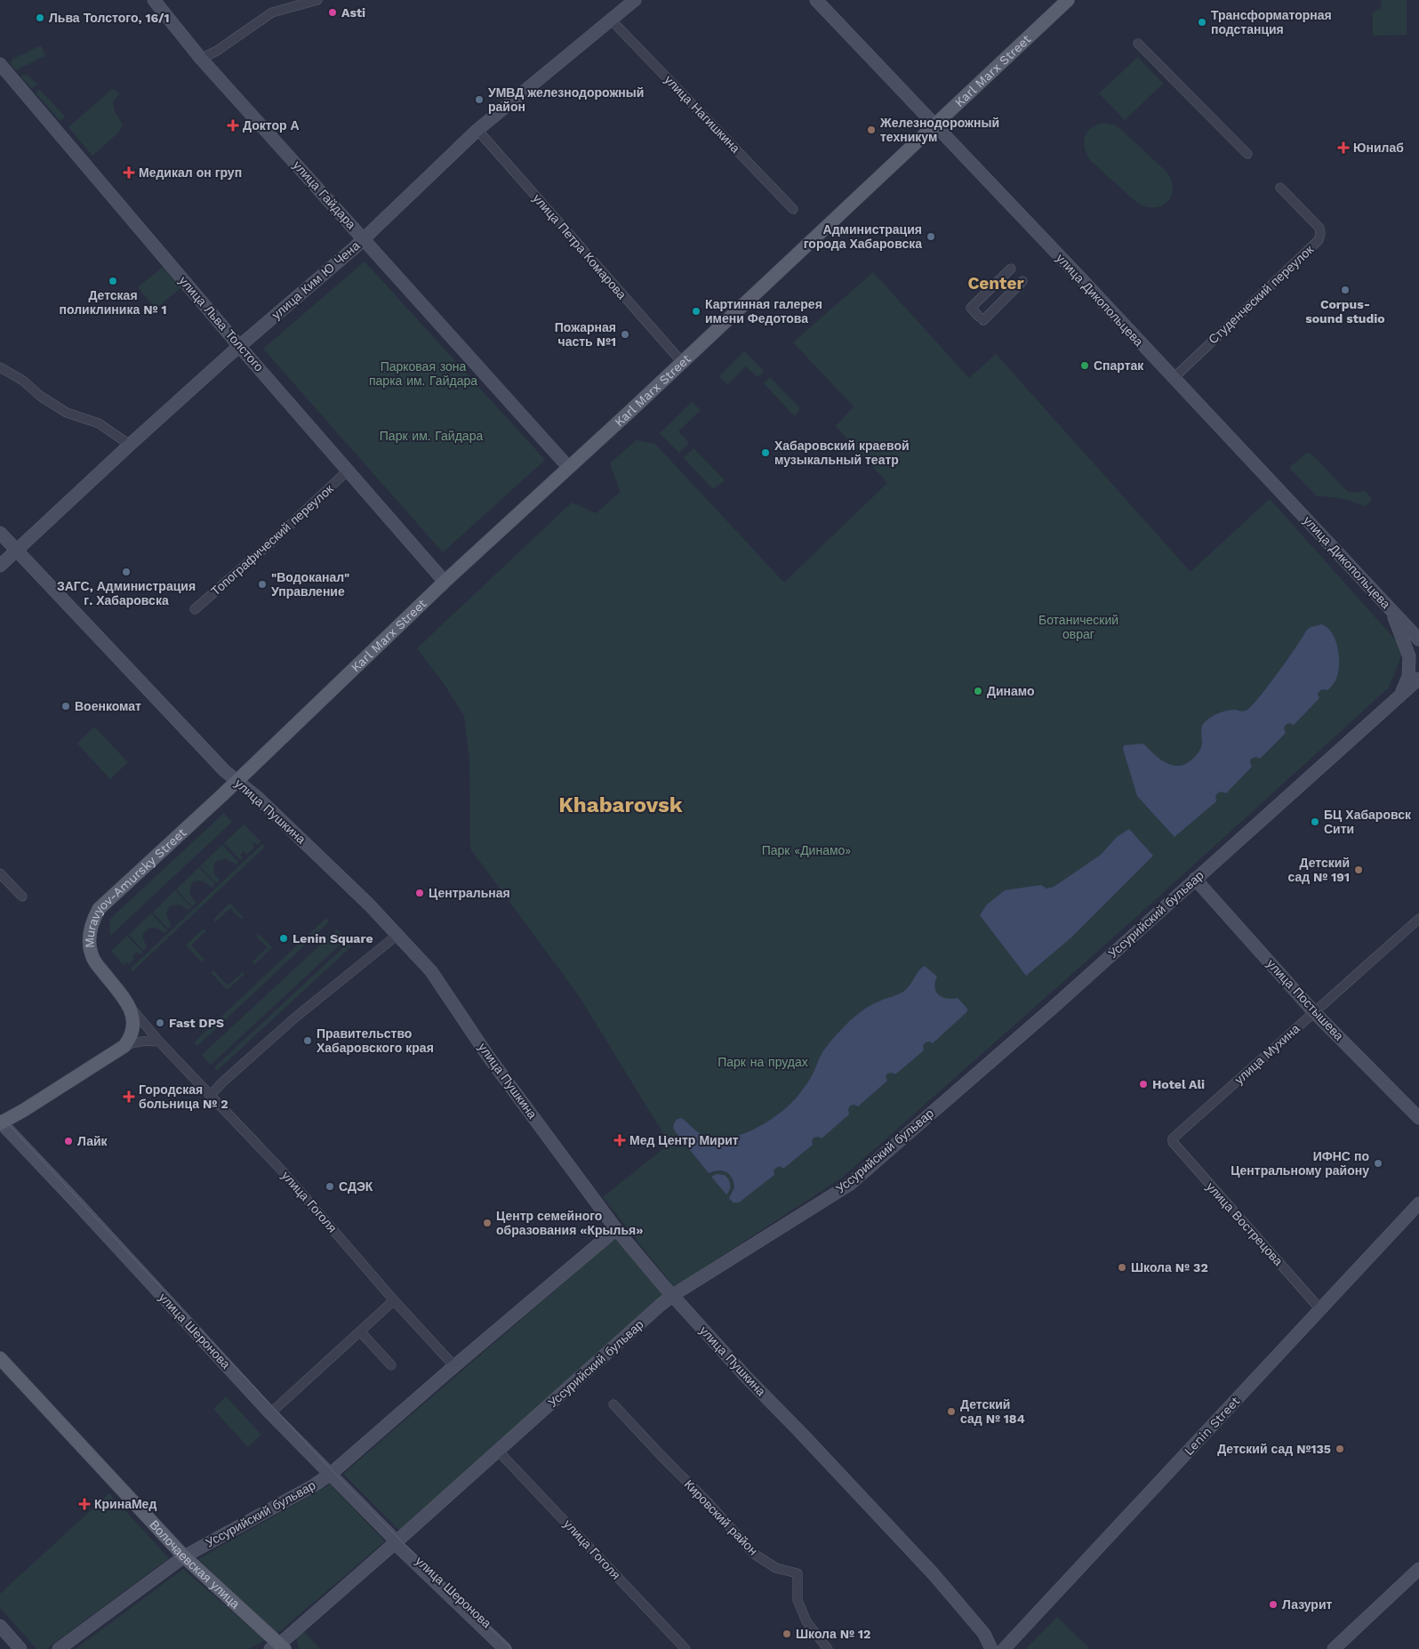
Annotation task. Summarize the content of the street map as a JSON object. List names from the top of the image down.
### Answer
{
  "streets": {
    "main road": ["Karl Marx Street", "Muravyov-Amursky Street", "Волочаевская улица"],
    "street": [
      "улица Нагишкина",
      "улица Гайдара",
      "улица Петра Комарова",
      "улица Ким Ю Чена",
      "Студенческий переулок",
      "улица Дикопольцева",
      "улица Льва Толстого",
      "Топографический переулок",
      "улица Пушкина",
      "Уссурийский бульвар",
      "улица Постышева",
      "улица Мухина",
      "улица Гоголя",
      "улица Вострецова",
      "улица Шеронова",
      "Lenin Street",
      "Кировский район"
    ]
  },
  "crossings": [
    ["Karl Marx Street", "улица Гайдара"],
    ["Karl Marx Street", "улица Петра Комарова"],
    ["Karl Marx Street", "улица Дикопольцева"],
    ["Karl Marx Street", "улица Льва Толстого"],
    ["Karl Marx Street", "улица Пушкина"],
    ["Karl Marx Street", "Muravyov-Amursky Street"],
    ["улица Нагишкина", "улица Ким Ю Чена"],
    ["улица Гайдара", "улица Ким Ю Чена"],
    ["улица Петра Комарова", "улица Ким Ю Чена"],
    ["улица Ким Ю Чена", "улица Льва Толстого"],
    ["улица Ким Ю Чена", "улица Пушкина"],
    ["Студенческий переулок", "улица Дикопольцева"],
    ["улица Льва Толстого", "Топографический переулок"],
    ["улица Пушкина", "Muravyov-Amursky Street"],
    ["улица Пушкина", "Уссурийский бульвар"],
    ["Muravyov-Amursky Street", "улица Гоголя"],
    ["Уссурийский бульвар", "улица Постышева"],
    ["Уссурийский бульвар", "улица Гоголя"],
    ["Уссурийский бульвар", "улица Шеронова"],
    ["Уссурийский бульвар", "Волочаевская улица"],
    ["улица Постышева", "улица Мухина"],
    ["улица Мухина", "улица Вострецова"],
    ["улица Вострецова", "Lenin Street"]
  ],
  "districts": ["Center", "Khabarovsk"],
  "parks": [
    "Парковая зона парка им. Гайдара",
    "Парк им. Гайдара",
    "Ботанический овраг",
    "Парк «Динамо»",
    "Парк на прудах"
  ],
  "places": {
    "other": [
      "Asti",
      "Льва Толстого, 16/1",
      "Трансформаторная подстанция",
      "УМВД железнодорожный район",
      "Железнодорожный техникум",
      "Администрация города Хабаровска",
      "Детская поликлиника № 1",
      "Corpus- sound studio",
      "Картинная галерея имени Федотова",
      "Пожарная часть №1",
      "Спартак",
      "Хабаровский краевой музыкальный театр",
      "ЗАГС, Администрация г. Хабаровска",
      "\"Водоканал\" Управление",
      "Динамо",
      "Военкомат",
      "БЦ Хабаровск Сити",
      "Детский сад № 191",
      "Центральная",
      "Lenin Square",
      "Fast DPS",
      "Правительство Хабаровского края",
      "Hotel Ali",
      "Лайк",
      "ИФНС по Центральному району",
      "СДЭК",
      "Центр семейного образования «Крылья»",
      "Школа № 32",
      "Детский сад № 184",
      "Детский сад №135",
      "Лазурит",
      "Школа № 12"
    ],
    "health": [
      "Доктор А",
      "Юнилаб",
      "Медикал он груп",
      "Городская больница № 2",
      "Мед Центр Мирит",
      "КринаМед"
    ]
  }
}
